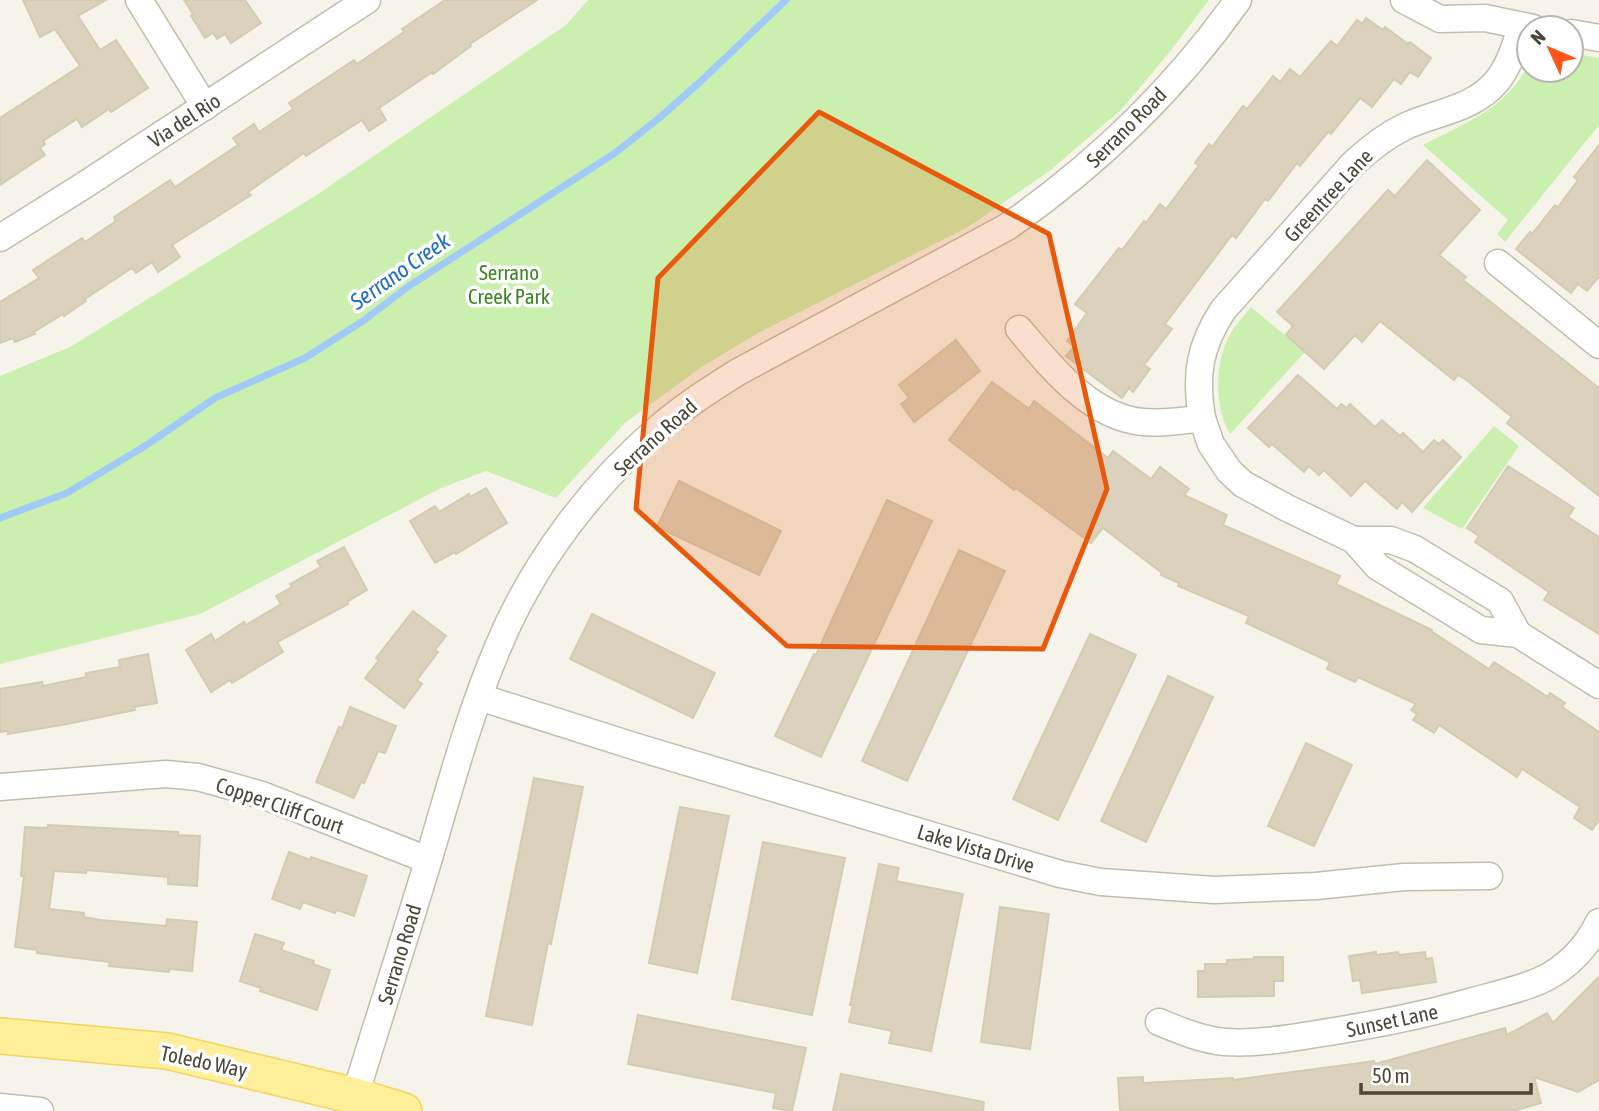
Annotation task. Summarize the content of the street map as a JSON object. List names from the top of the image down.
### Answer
{
  "streets": {
    "main road": ["Toledo Way"],
    "street": [
      "Via del Rio",
      "Serrano Road",
      "Greentree Lane",
      "Copper Cliff Court",
      "Lake Vista Drive",
      "Sunset Lane"
    ]
  },
  "crossings": [
    ["Serrano Road", "Copper Cliff Court"],
    ["Serrano Road", "Lake Vista Drive"],
    ["Serrano Road", "Toledo Way"]
  ],
  "water": ["Serrano Creek"],
  "parks": ["Serrano Creek Park"],
  "scale_bar": "50 m",
  "north": "top left"
}
